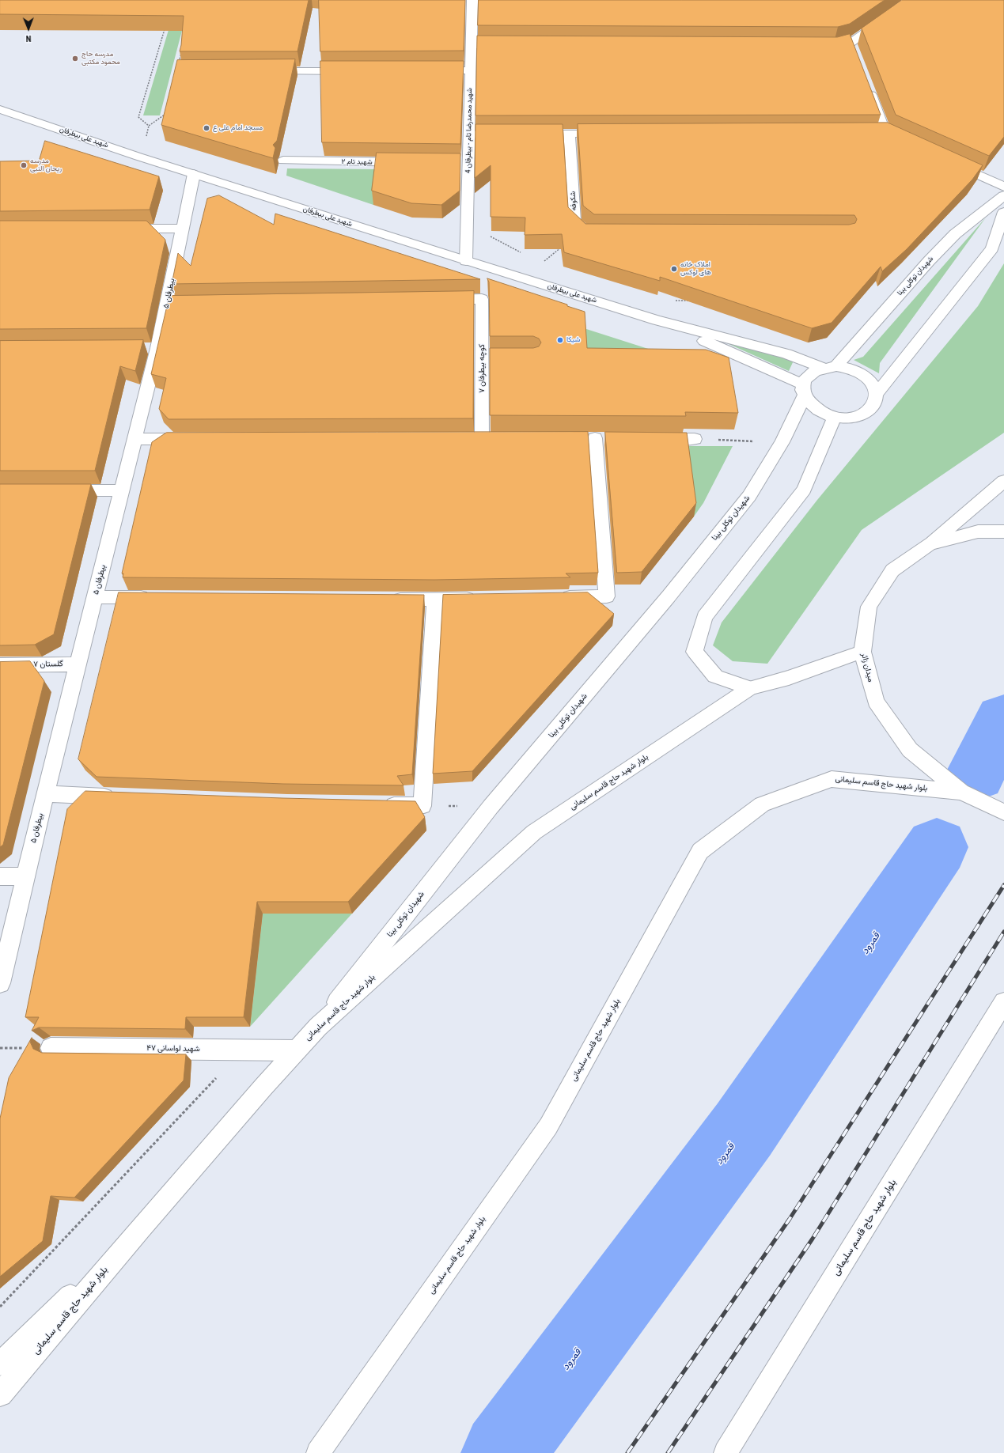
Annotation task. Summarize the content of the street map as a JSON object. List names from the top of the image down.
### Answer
{
  "streets": {
    "street": [
      "شهید محمدرضا تام - بیطرفان 4",
      "شهید علی بیطرفان",
      "شهید تام ۲",
      "شکوفه",
      "شهیدان توکلی بینا",
      "بیطرفان ۵",
      "کوچه بیطرفان ۷",
      "گلستان ۷",
      "میدان زائر",
      "بلوار شهید حاج قاسم سلیمانی",
      "شهید لواسانی ۴۷"
    ]
  },
  "crossings": [
    ["شهید محمدرضا تام - بیطرفان 4", "شهید علی بیطرفان"],
    ["شهید علی بیطرفان", "شهیدان توکلی بینا"],
    ["شهید علی بیطرفان", "بیطرفان ۵"],
    ["شهیدان توکلی بینا", "بلوار شهید حاج قاسم سلیمانی"],
    ["بیطرفان ۵", "گلستان ۷"],
    ["میدان زائر", "بلوار شهید حاج قاسم سلیمانی"],
    ["بلوار شهید حاج قاسم سلیمانی", "شهید لواسانی ۴۷"]
  ],
  "water": ["قمرود"],
  "places": [
    "مدرسه حاج محمود مکتبی",
    "مسجد امام علی ع",
    "مدرسه ریحان النبی",
    "املاک خانه های لوکس",
    "شیکا"
  ],
  "north": "bottom"
}
